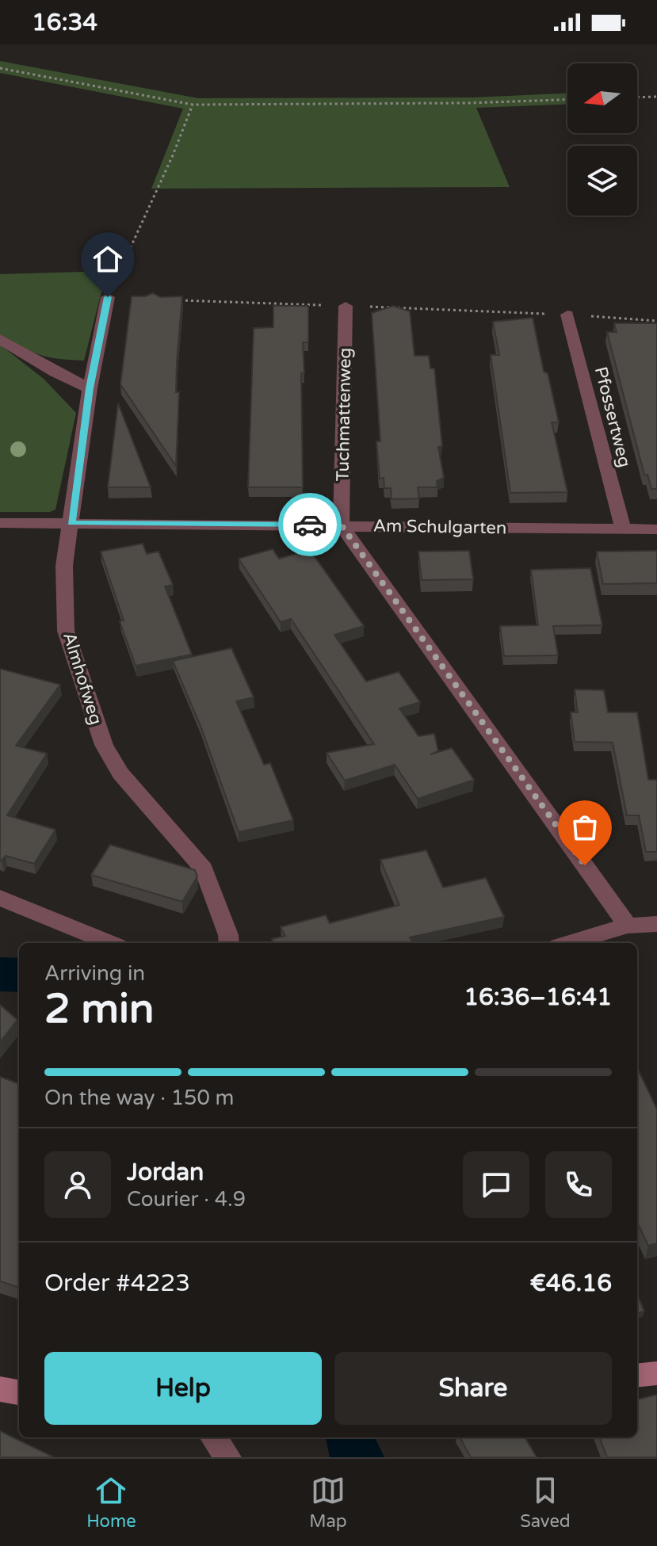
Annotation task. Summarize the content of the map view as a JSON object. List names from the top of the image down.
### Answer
{
  "streets": {
    "street": [
      "Tuchmattenweg",
      "Pfossertweg",
      "Am Schulgarten",
      "Almhofweg"
    ]
  },
  "crossings": [
    ["Tuchmattenweg", "Am Schulgarten"],
    ["Pfossertweg", "Am Schulgarten"],
    ["Am Schulgarten", "Almhofweg"]
  ],
  "north": "left",
  "page": {
    "status": "16:34",
    "heading": ["2 min", "Arriving in", "16:36–16:41"],
    "panel": [
      "Jordan",
      "Courier · 4.9",
      "Order #4223",
      "€46.16"
    ],
    "bar": "On the way · 150 m",
    "buttons": ["Help", "Share"],
    "tabs": ["Home", "Map", "Saved"]
  }
}
